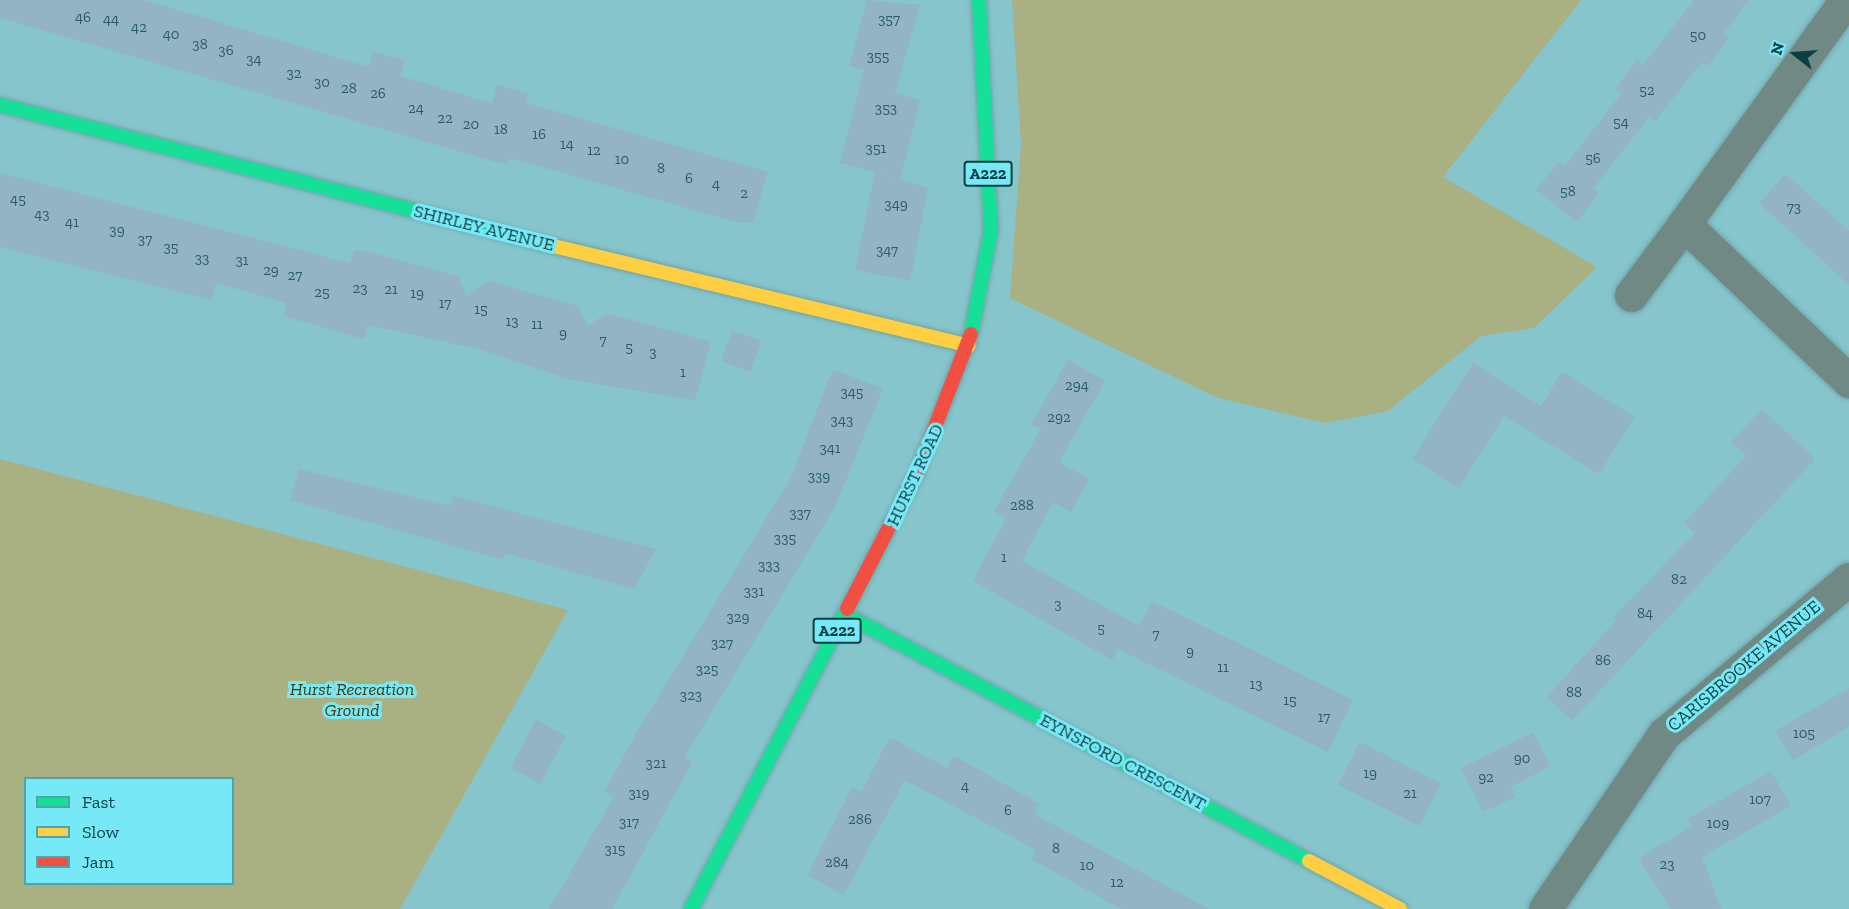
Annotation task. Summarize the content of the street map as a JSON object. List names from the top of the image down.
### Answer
{
  "streets": {
    "street": [
      "A222",
      "SHIRLEY AVENUE",
      "HURST ROAD",
      "CARISBROOKE AVENUE",
      "EYNSFORD CRESCENT"
    ]
  },
  "crossings": [
    ["SHIRLEY AVENUE", "HURST ROAD"],
    ["HURST ROAD", "EYNSFORD CRESCENT"]
  ],
  "parks": ["Hurst Recreation Ground"],
  "house_numbers": [
    "46",
    "44",
    "357",
    "42",
    "40",
    "50",
    "38",
    "36",
    "355",
    "34",
    "32",
    "30",
    "28",
    "52",
    "26",
    "24",
    "353",
    "22",
    "54",
    "20",
    "18",
    "16",
    "14",
    "351",
    "12",
    "56",
    "10",
    "8",
    "6",
    "4",
    "58",
    "2",
    "45",
    "349",
    "73",
    "43",
    "41",
    "39",
    "37",
    "35",
    "347",
    "33",
    "31",
    "29",
    "27",
    "23",
    "21",
    "25",
    "19",
    "17",
    "15",
    "13",
    "11",
    "9",
    "7",
    "5",
    "3",
    "1",
    "294",
    "345",
    "292",
    "343",
    "341",
    "339",
    "288",
    "337",
    "335",
    "1",
    "333",
    "82",
    "331",
    "3",
    "84",
    "329",
    "5",
    "7",
    "327",
    "9",
    "86",
    "11",
    "325",
    "13",
    "88",
    "323",
    "15",
    "17",
    "105",
    "90",
    "321",
    "19",
    "92",
    "4",
    "319",
    "21",
    "107",
    "6",
    "286",
    "317",
    "109",
    "8",
    "315",
    "284",
    "23",
    "10",
    "12"
  ],
  "legend": ["Fast", "Slow", "Jam"],
  "north": "left"
}
